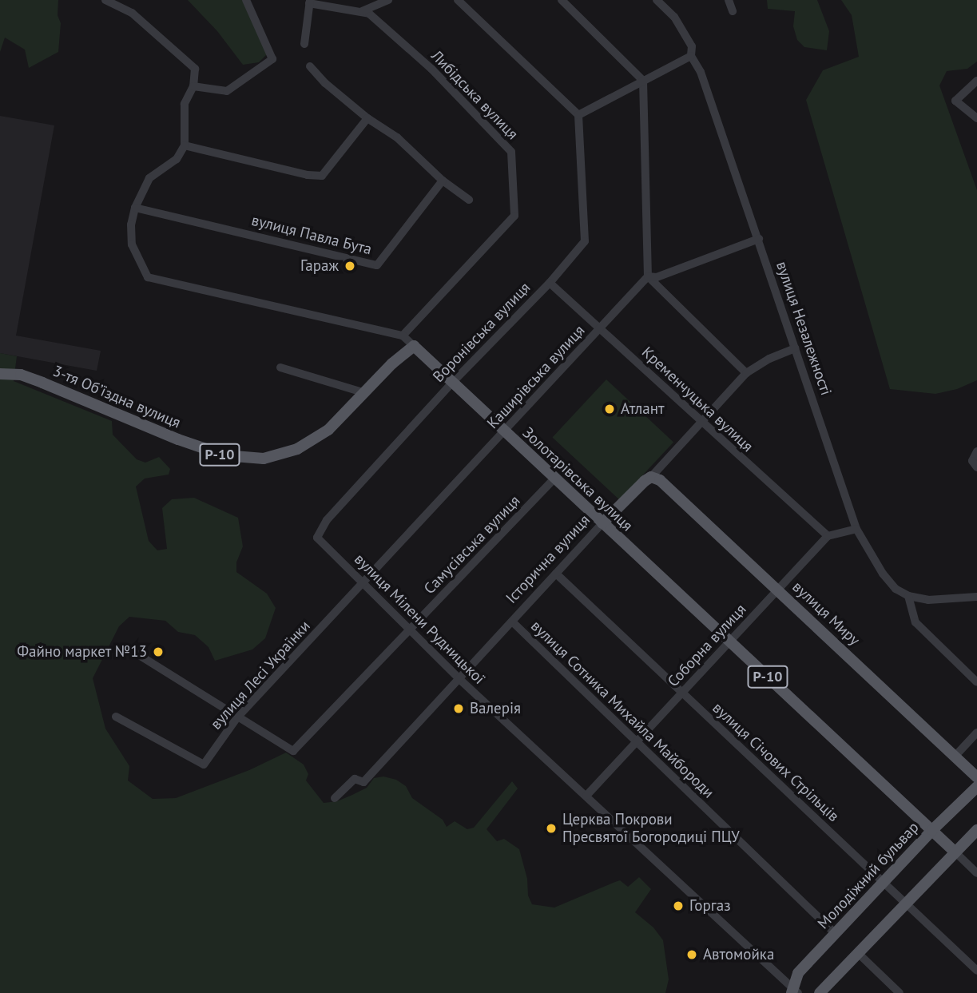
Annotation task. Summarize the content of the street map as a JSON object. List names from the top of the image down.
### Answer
{
  "streets": {
    "main road": [
      "3-тя Обʼїздна вулиця",
      "Р-10",
      "Золотарівська вулиця",
      "Історична вулиця",
      "вулиця Миру",
      "Молодіжний бульвар"
    ],
    "street": [
      "Либідська вулиця",
      "вулиця Павла Бута",
      "вулиця Незалежності",
      "Воронівська вулиця",
      "Каширівська вулиця",
      "Кременчуцька вулиця",
      "Самусівська вулиця",
      "вулиця Мілени Рудницької",
      "Соборна вулиця",
      "вулиця Лесі Українки",
      "вулиця Сотника Михайла Майбороди",
      "вулиця Січових Стрільців"
    ]
  },
  "crossings": [
    ["Либідська вулиця", "Золотарівська вулиця"],
    ["вулиця Павла Бута", "Золотарівська вулиця"],
    ["вулиця Незалежності", "Історична вулиця"],
    ["Воронівська вулиця", "Кременчуцька вулиця"],
    ["Воронівська вулиця", "Золотарівська вулиця"],
    ["Воронівська вулиця", "вулиця Мілени Рудницької"],
    ["Каширівська вулиця", "Кременчуцька вулиця"],
    ["Каширівська вулиця", "Золотарівська вулиця"],
    ["Каширівська вулиця", "вулиця Мілени Рудницької"],
    ["Каширівська вулиця", "вулиця Лесі Українки"],
    ["3-тя Обʼїздна вулиця", "Золотарівська вулиця"],
    ["Кременчуцька вулиця", "Історична вулиця"],
    ["Кременчуцька вулиця", "Соборна вулиця"],
    ["Золотарівська вулиця", "Самусівська вулиця"],
    ["Золотарівська вулиця", "Історична вулиця"],
    ["Золотарівська вулиця", "Соборна вулиця"],
    ["Золотарівська вулиця", "Молодіжний бульвар"],
    ["Самусівська вулиця", "вулиця Мілени Рудницької"],
    ["Самусівська вулиця", "вулиця Лесі Українки"],
    ["Історична вулиця", "вулиця Миру"],
    ["Історична вулиця", "вулиця Мілени Рудницької"],
    ["Історична вулиця", "вулиця Сотника Михайла Майбороди"],
    ["Історична вулиця", "вулиця Січових Стрільців"],
    ["вулиця Миру", "Соборна вулиця"],
    ["вулиця Мілени Рудницької", "Соборна вулиця"],
    ["вулиця Мілени Рудницької", "вулиця Лесі Українки"],
    ["вулиця Мілени Рудницької", "Молодіжний бульвар"],
    ["Соборна вулиця", "вулиця Сотника Михайла Майбороди"],
    ["Соборна вулиця", "вулиця Січових Стрільців"],
    ["вулиця Сотника Михайла Майбороди", "Молодіжний бульвар"],
    ["вулиця Січових Стрільців", "Молодіжний бульвар"]
  ],
  "places": [
    "Гараж",
    "Атлант",
    "Файно маркет №13",
    "Валерія",
    "Церква Покрови Пресвятої Богородиці ПЦУ",
    "Горгаз",
    "Автомойка"
  ]
}
